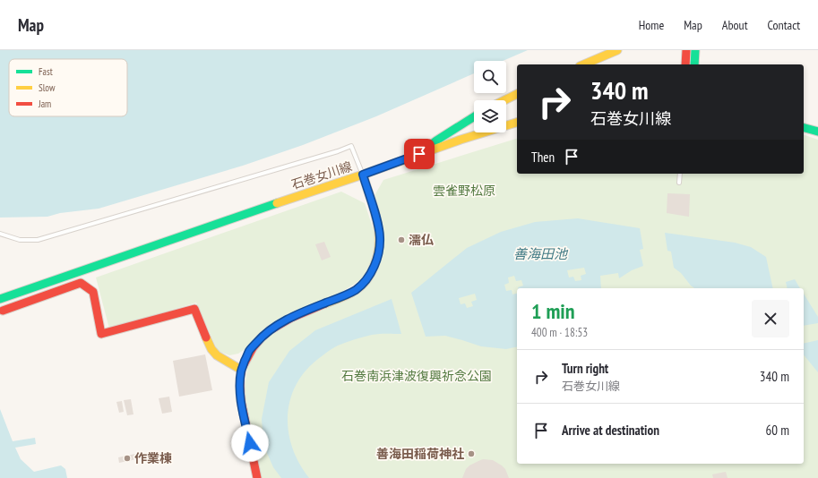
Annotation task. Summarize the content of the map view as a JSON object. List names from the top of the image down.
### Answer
{
  "streets": {
    "street": ["石巻女川線"]
  },
  "water": ["善海田池"],
  "parks": ["雲雀野松原", "石巻南浜津波復興祈念公園"],
  "places": ["濡仏", "善海田稲荷神社", "作業棟"],
  "legend": ["Fast", "Slow", "Jam"],
  "page": {
    "header": "Map",
    "nav": [
      "Home",
      "Map",
      "About",
      "Contact"
    ],
    "turn": ["340 m", "石巻女川線"],
    "then": "Then",
    "heading": ["1 min", "400 m · 18:53"],
    "list": [
      {
        "name": "Turn right",
        "note": "石巻女川線",
        "value": "340 m"
      },
      {
        "name": "Arrive at destination",
        "value": "60 m"
      }
    ]
  }
}
